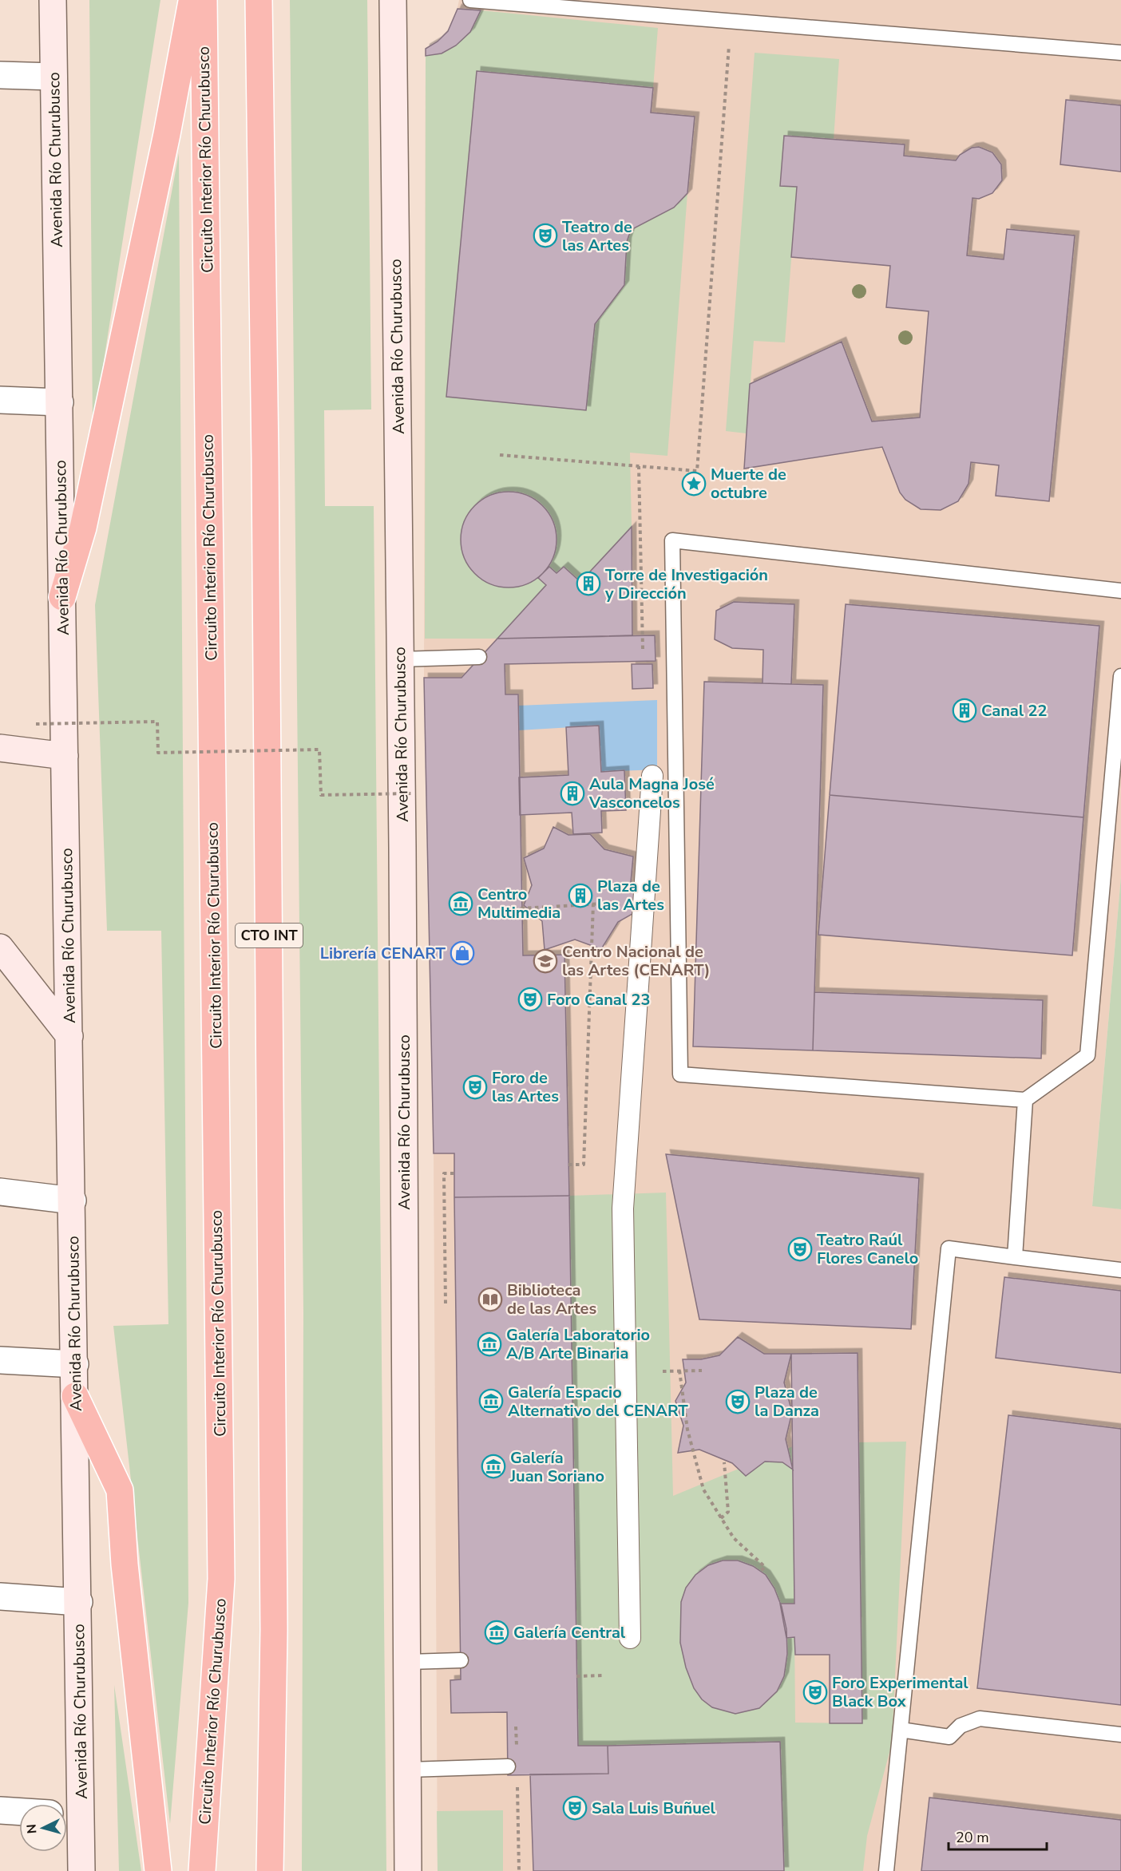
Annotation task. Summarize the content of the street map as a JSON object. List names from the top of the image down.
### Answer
{
  "streets": {
    "highway": ["Circuito Interior Río Churubusco", "CTO INT"],
    "main road": ["Avenida Río Churubusco"]
  },
  "places": {
    "theatre": [
      "Teatro de las Artes",
      "Foro Canal 23",
      "Foro de las Artes",
      "Teatro Raúl Flores Canelo",
      "Plaza de la Danza",
      "Foro Experimental Black Box",
      "Sala Luis Buñuel"
    ],
    "place": ["Muerte de octubre"],
    "building": [
      "Torre de Investigación y Dirección",
      "Canal 22",
      "Aula Magna José Vasconcelos",
      "Plaza de las Artes"
    ],
    "museum": [
      "Centro Multimedia",
      "Galería Laboratorio A/B Arte Binaria",
      "Galería Espacio Alternativo del CENART",
      "Galería Juan Soriano",
      "Galería Central"
    ],
    "shop": ["Librería CENART"],
    "school or university": ["Centro Nacional de las Artes (CENART)"],
    "library": ["Biblioteca de las Artes"]
  },
  "scale_bar": "20 m",
  "north": "left"
}
